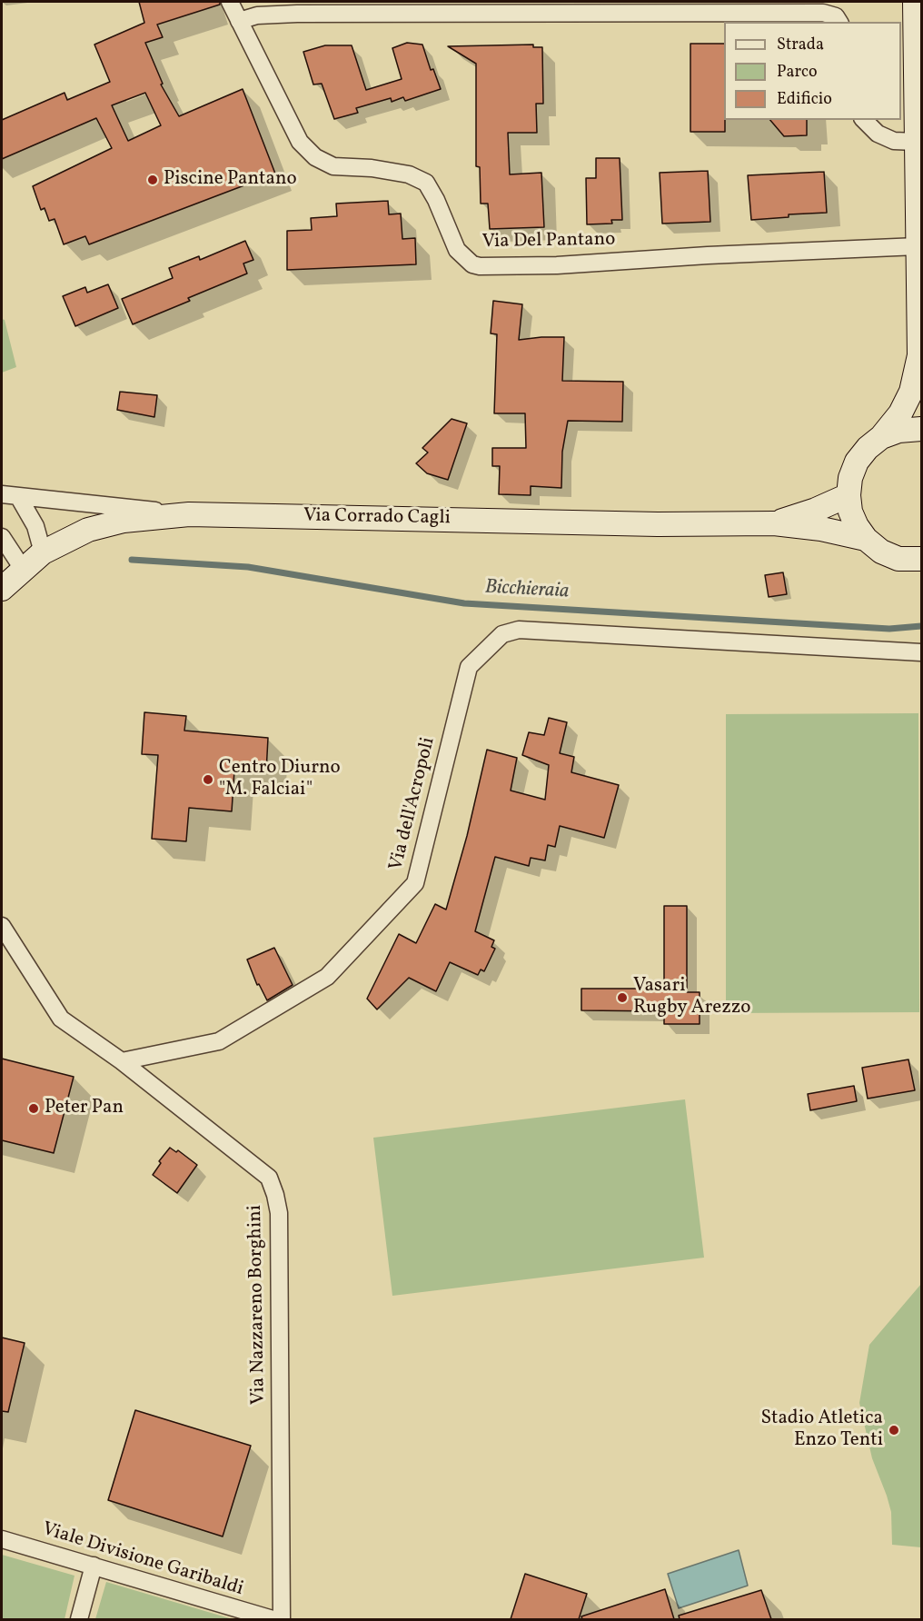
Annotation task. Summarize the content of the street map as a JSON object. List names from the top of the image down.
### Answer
{
  "streets": {
    "main road": ["Via Corrado Cagli"],
    "street": [
      "Via Del Pantano",
      "Via dell'Acropoli",
      "Via Nazzareno Borghini",
      "Viale Divisione Garibaldi"
    ]
  },
  "crossings": [
    ["Via dell'Acropoli", "Via Nazzareno Borghini"]
  ],
  "water": ["Bicchieraia"],
  "places": [
    "Piscine Pantano",
    "Centro Diurno \"M. Falciai\"",
    "Vasari Rugby Arezzo",
    "Peter Pan",
    "Stadio Atletica Enzo Tenti"
  ],
  "legend": ["Strada", "Parco", "Edificio"]
}
